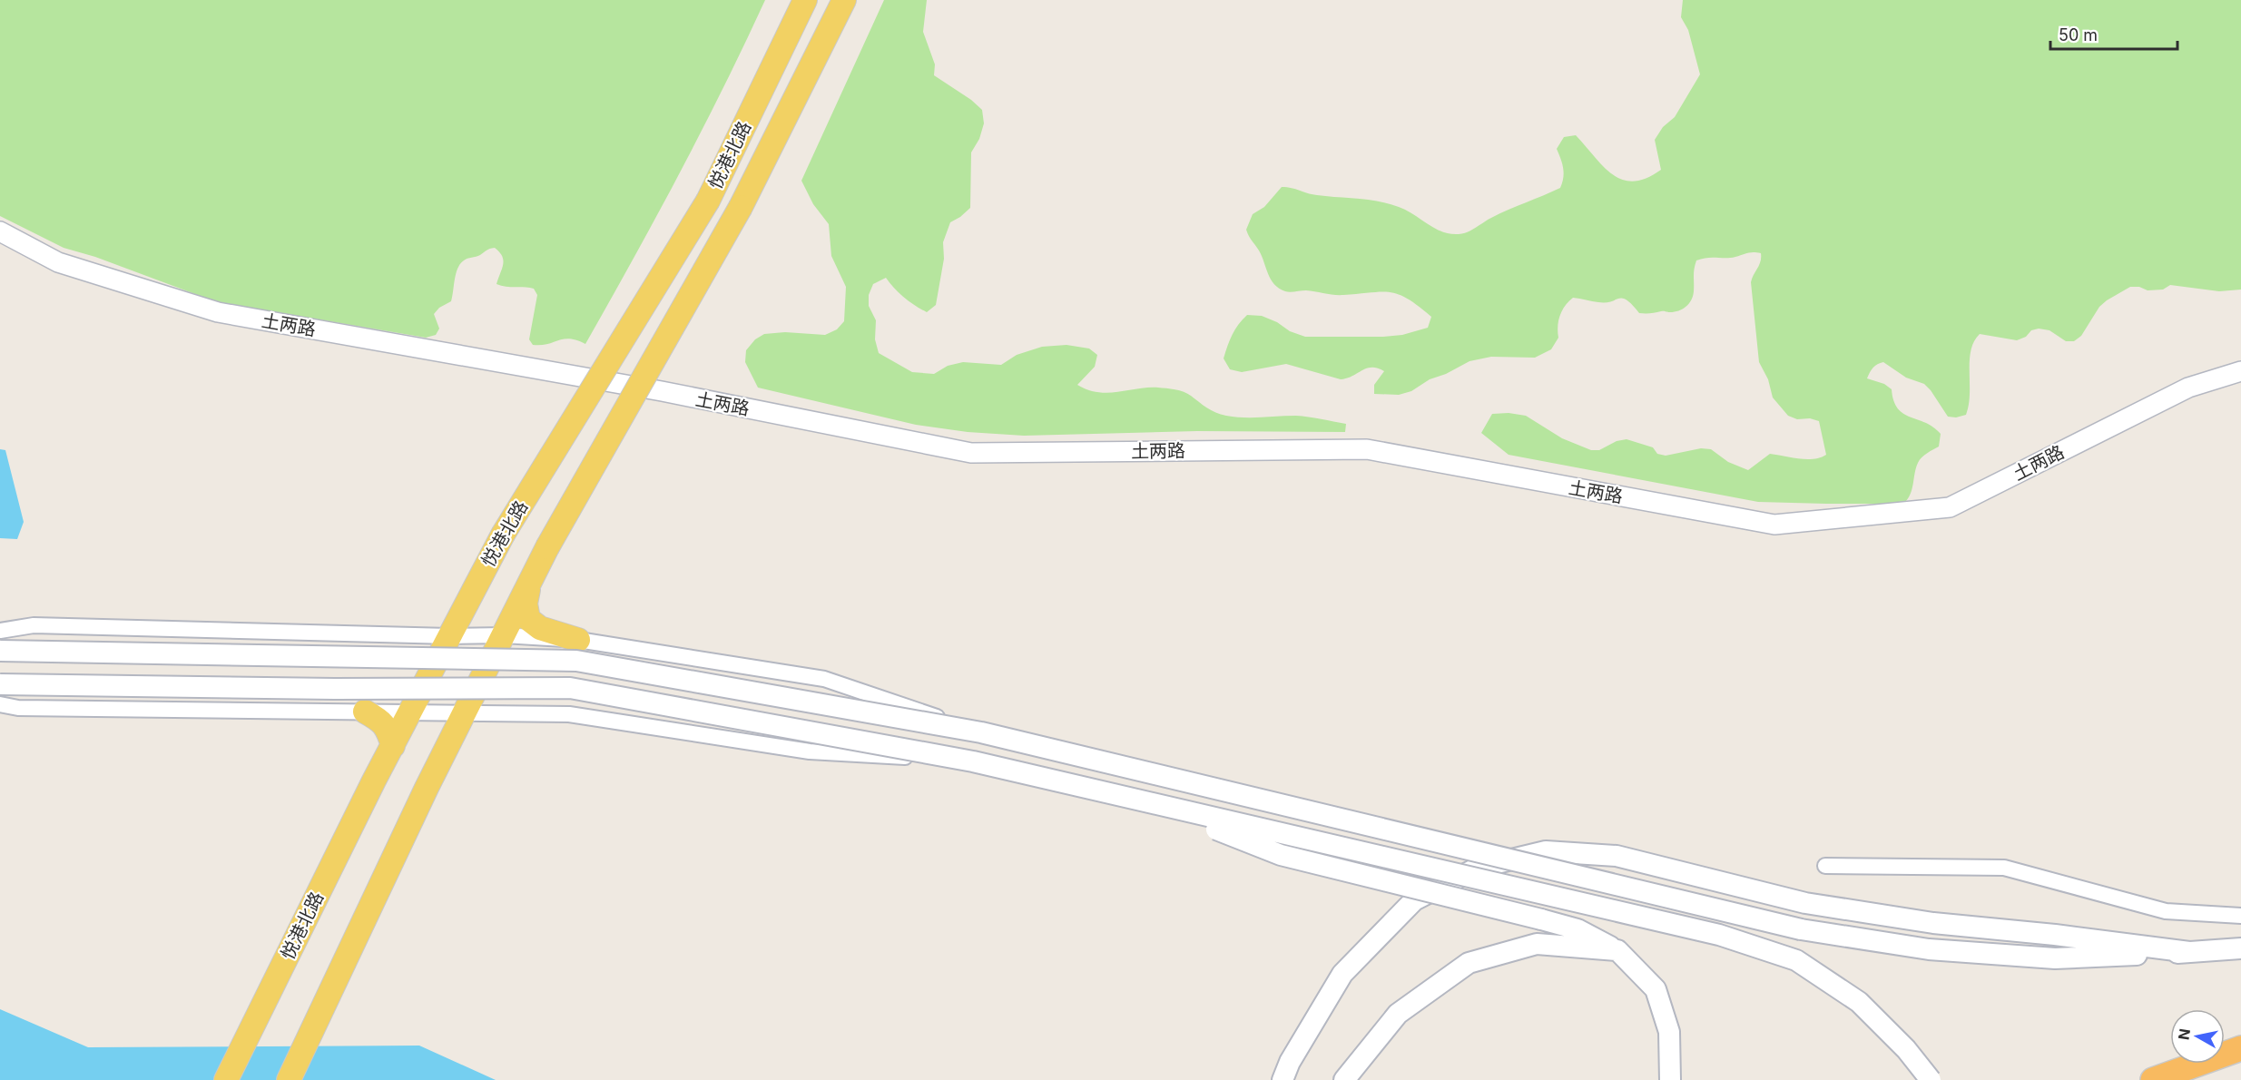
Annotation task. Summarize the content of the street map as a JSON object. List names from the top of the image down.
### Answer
{
  "streets": {
    "main road": ["悦港北路"],
    "street": ["土两路"]
  },
  "scale_bar": "50 m",
  "north": "left"
}
